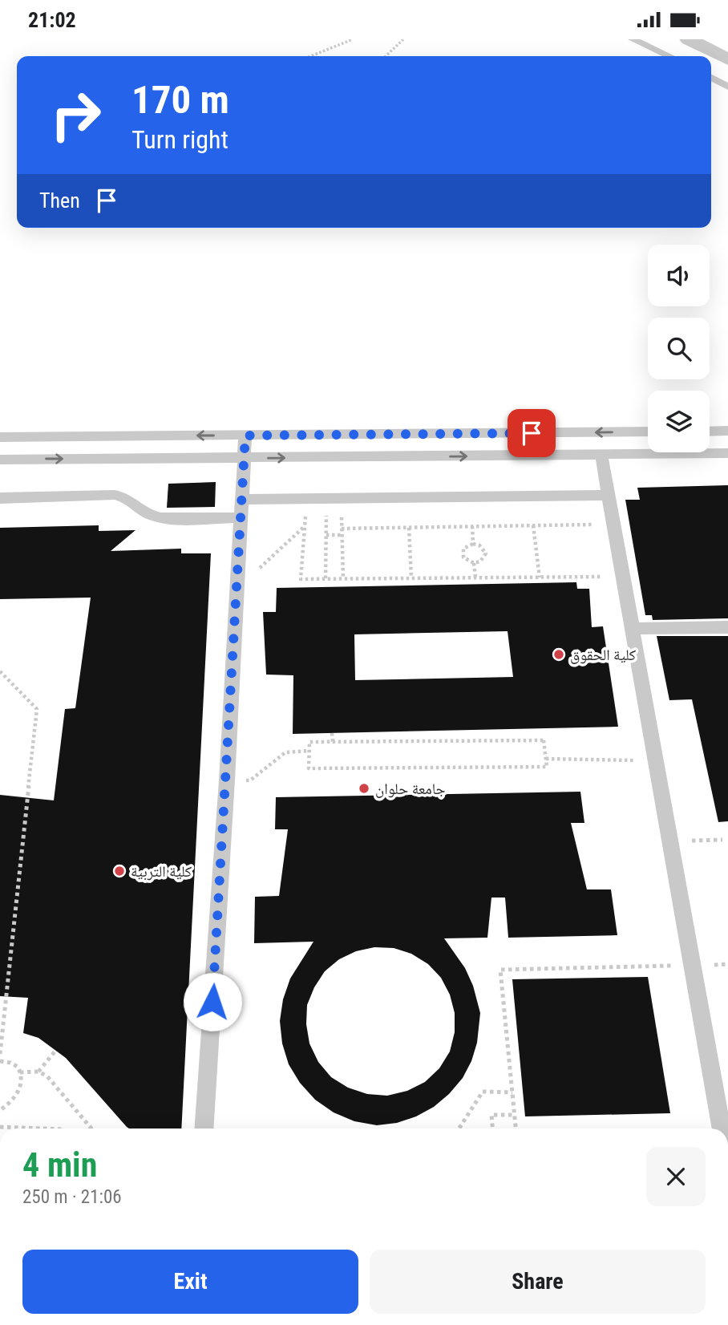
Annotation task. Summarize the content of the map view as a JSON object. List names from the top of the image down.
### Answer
{
  "places": ["كلية الحقوق", "جامعة حلوان", "كلية التربية"],
  "page": {
    "status": "21:02",
    "turn": ["170 m", "Turn right"],
    "then": "Then",
    "heading": ["4 min", "250 m · 21:06"],
    "buttons": ["Exit", "Share"]
  }
}
